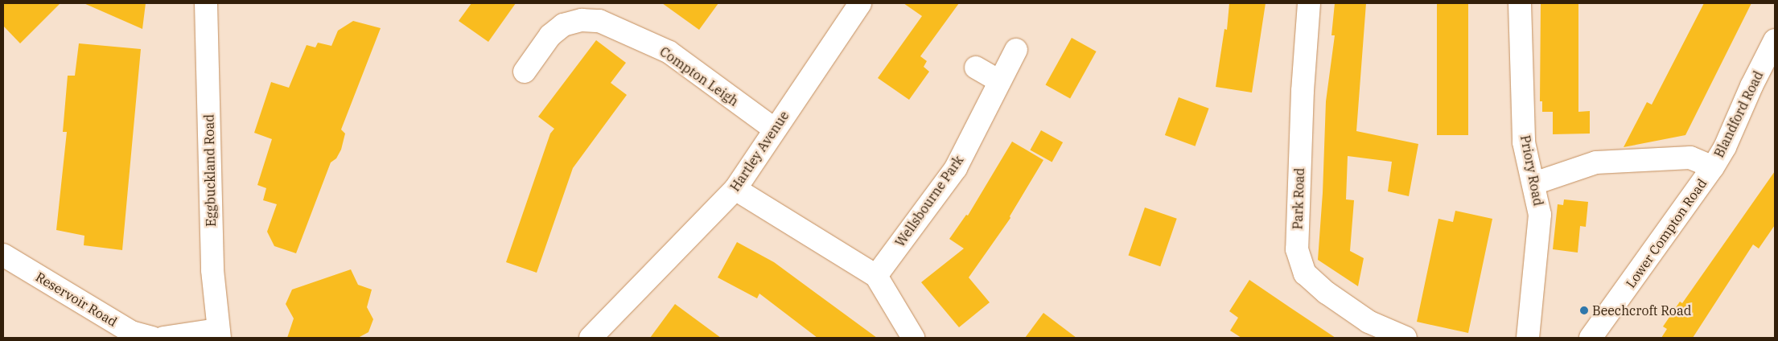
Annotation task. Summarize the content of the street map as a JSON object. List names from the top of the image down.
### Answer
{
  "streets": {
    "street": [
      "Compton Leigh",
      "Blandford Road",
      "Hartley Avenue",
      "Eggbuckland Road",
      "Priory Road",
      "Park Road",
      "Wellsbourne Park",
      "Lower Compton Road",
      "Reservoir Road"
    ]
  },
  "crossings": [
    ["Compton Leigh", "Hartley Avenue"],
    ["Blandford Road", "Lower Compton Road"]
  ],
  "places": ["Beechcroft Road"]
}
